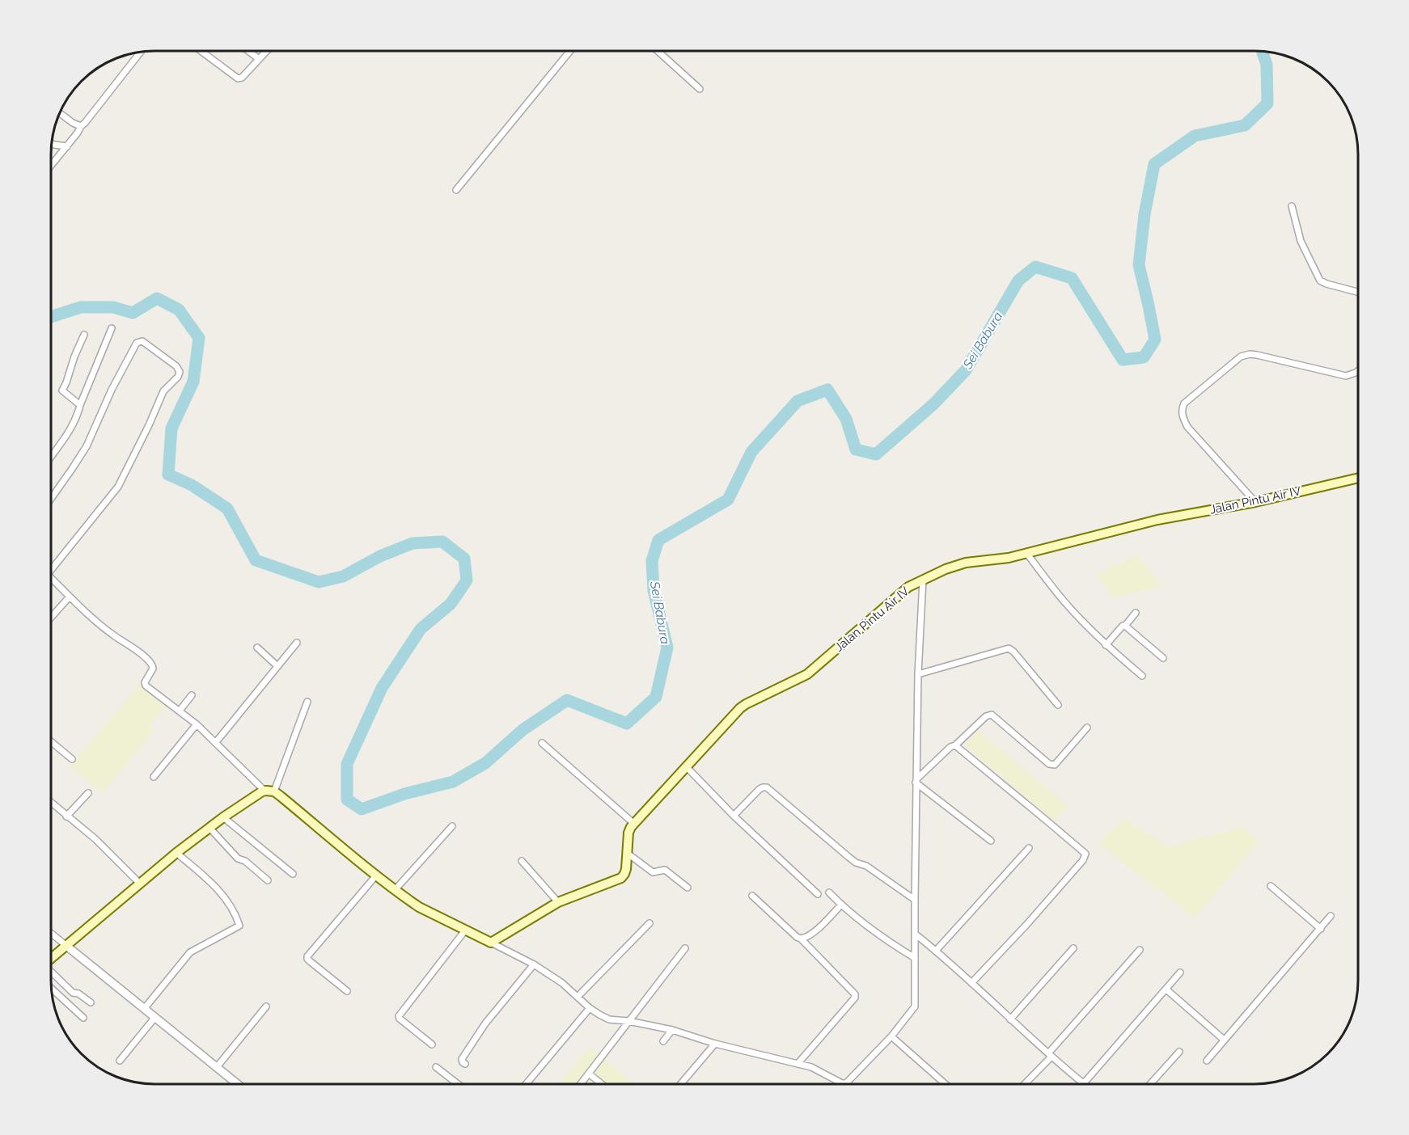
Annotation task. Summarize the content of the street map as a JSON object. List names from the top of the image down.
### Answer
{
  "streets": {
    "main road": ["Jalan Pintu Air IV"]
  },
  "water": ["Sei Babura"]
}
